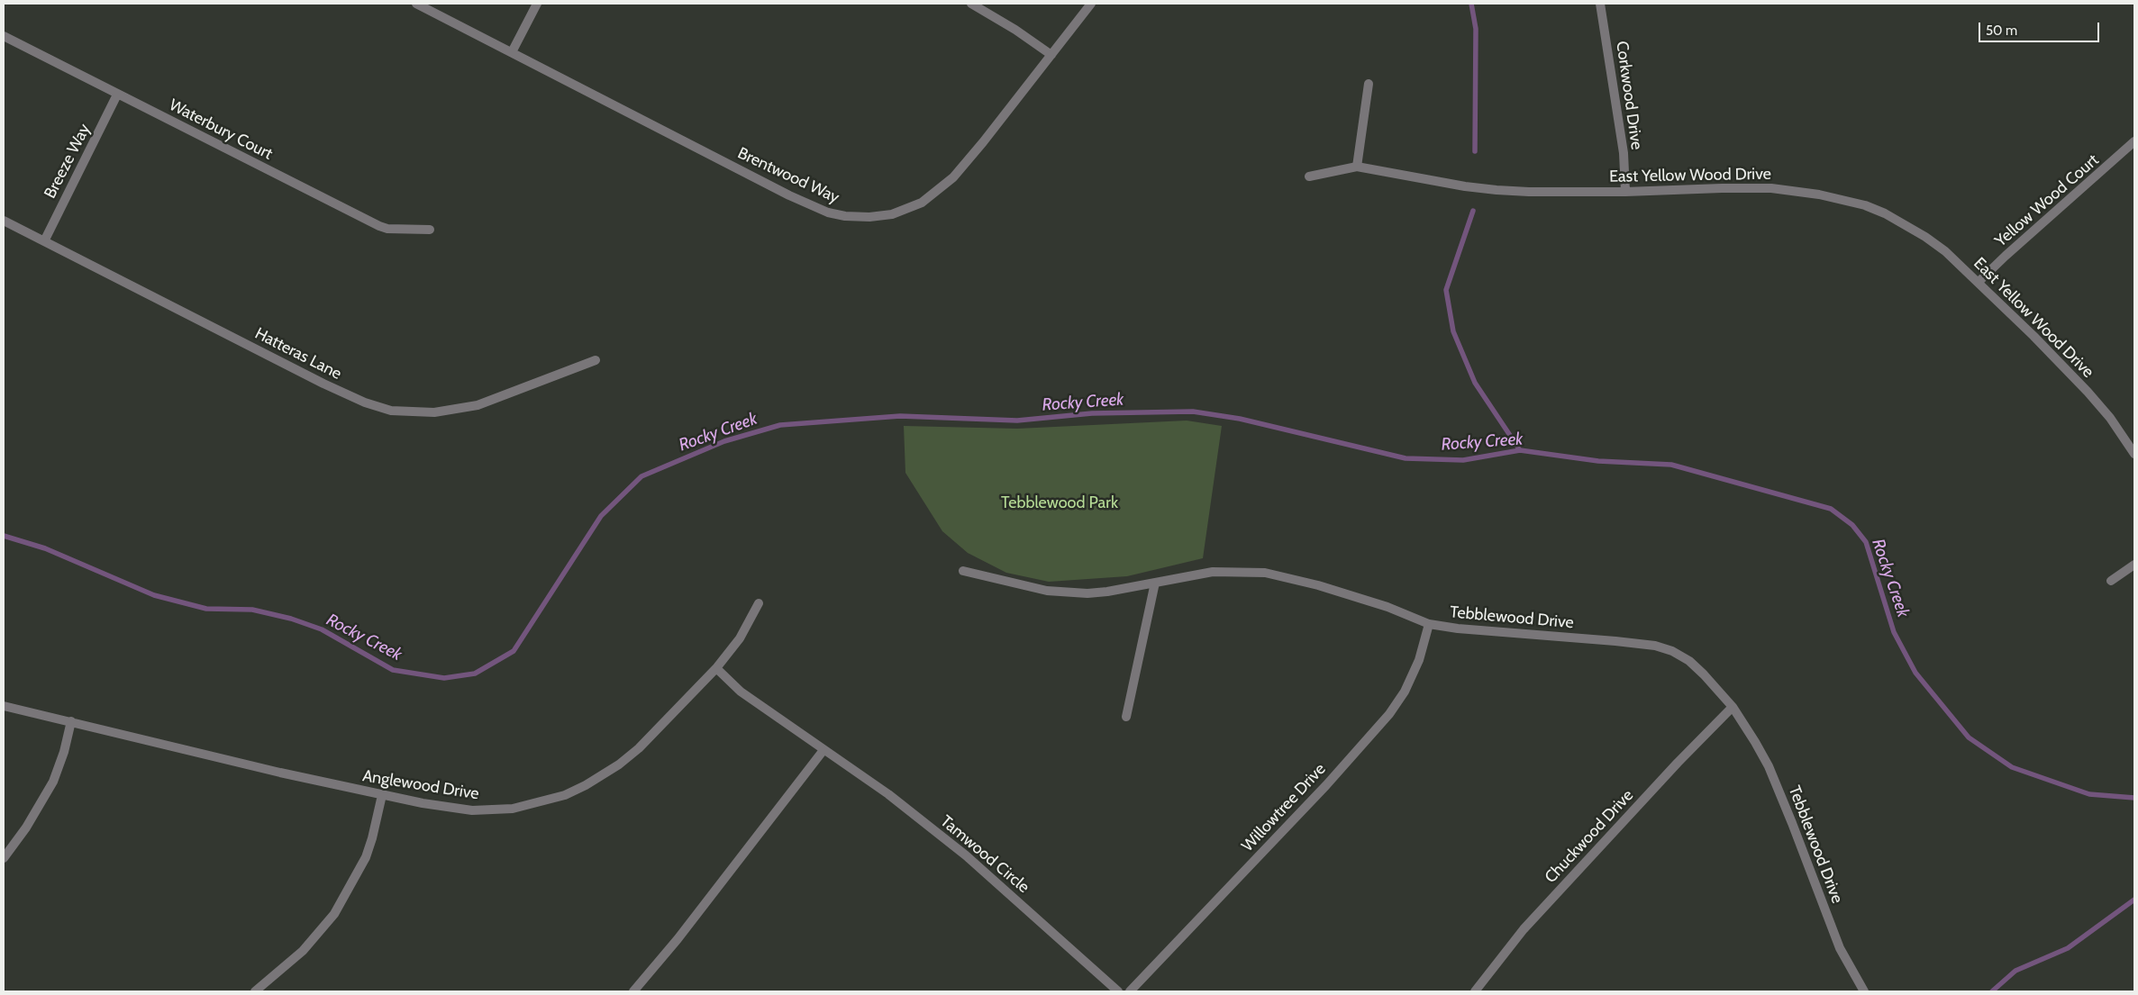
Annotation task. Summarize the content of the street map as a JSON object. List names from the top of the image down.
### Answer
{
  "streets": {
    "street": [
      "Corkwood Drive",
      "Waterbury Court",
      "Breeze Way",
      "Brentwood Way",
      "East Yellow Wood Drive",
      "Yellow Wood Court",
      "Hatteras Lane",
      "Tebblewood Drive",
      "Anglewood Drive",
      "Willowtree Drive",
      "Chuckwood Drive",
      "Tamwood Circle"
    ]
  },
  "crossings": [
    ["Corkwood Drive", "East Yellow Wood Drive"],
    ["Waterbury Court", "Breeze Way"],
    ["Breeze Way", "Hatteras Lane"],
    ["East Yellow Wood Drive", "Yellow Wood Court"],
    ["Tebblewood Drive", "Willowtree Drive"],
    ["Tebblewood Drive", "Chuckwood Drive"],
    ["Anglewood Drive", "Tamwood Circle"]
  ],
  "water": ["Rocky Creek"],
  "parks": ["Tebblewood Park"],
  "scale_bar": "50 m"
}
